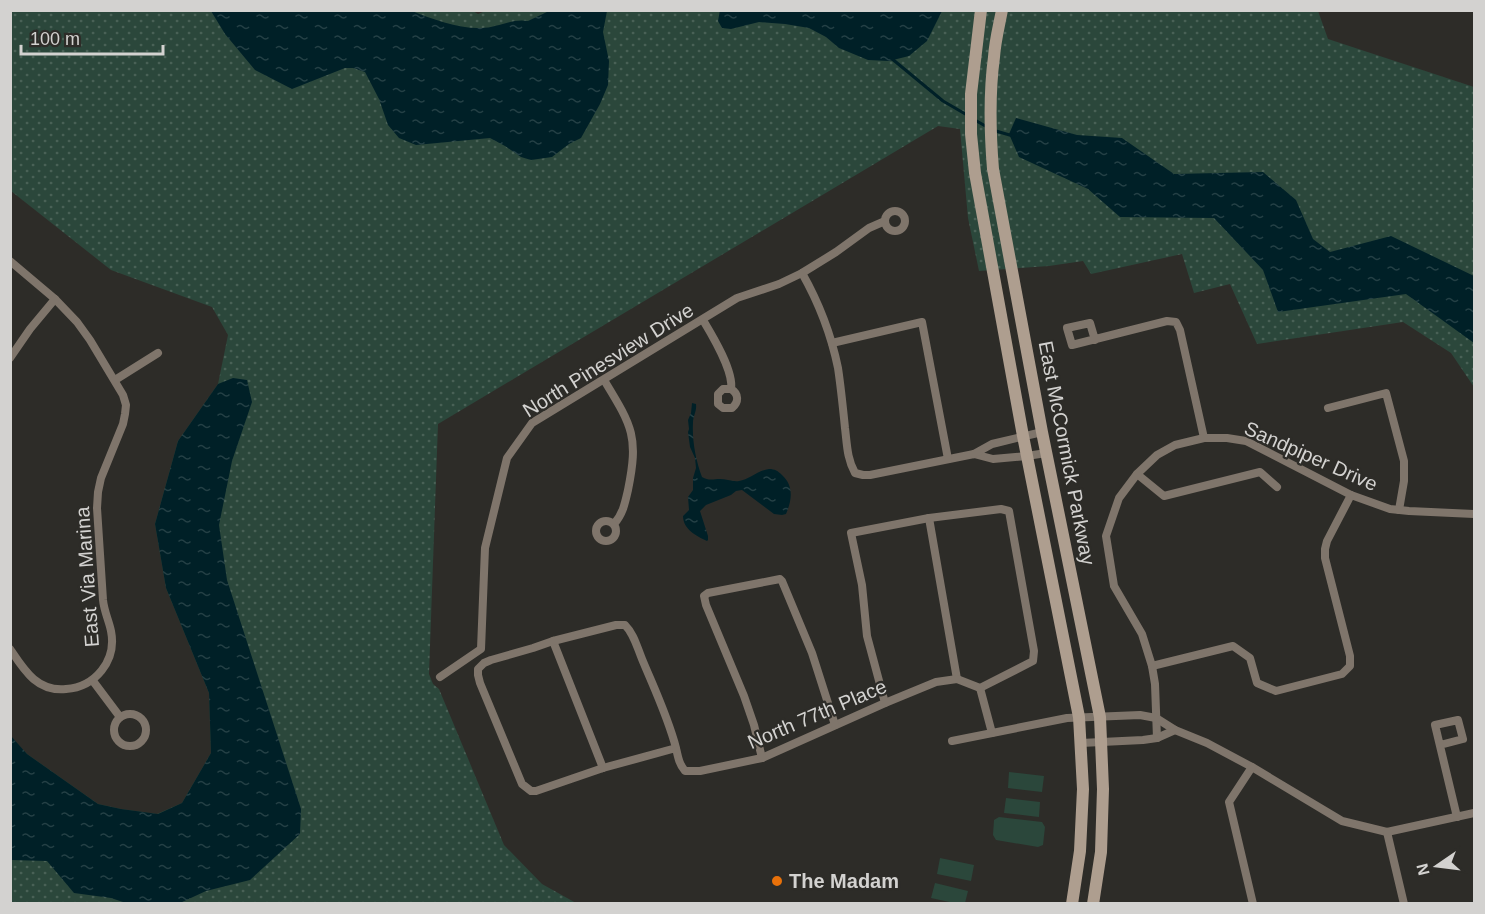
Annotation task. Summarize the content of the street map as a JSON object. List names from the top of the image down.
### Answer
{
  "streets": {
    "main road": ["East McCormick Parkway"],
    "street": [
      "North Pinesview Drive",
      "Sandpiper Drive",
      "East Via Marina",
      "North 77th Place"
    ]
  },
  "places": ["The Madam"],
  "scale_bar": "100 m",
  "north": "left"
}
